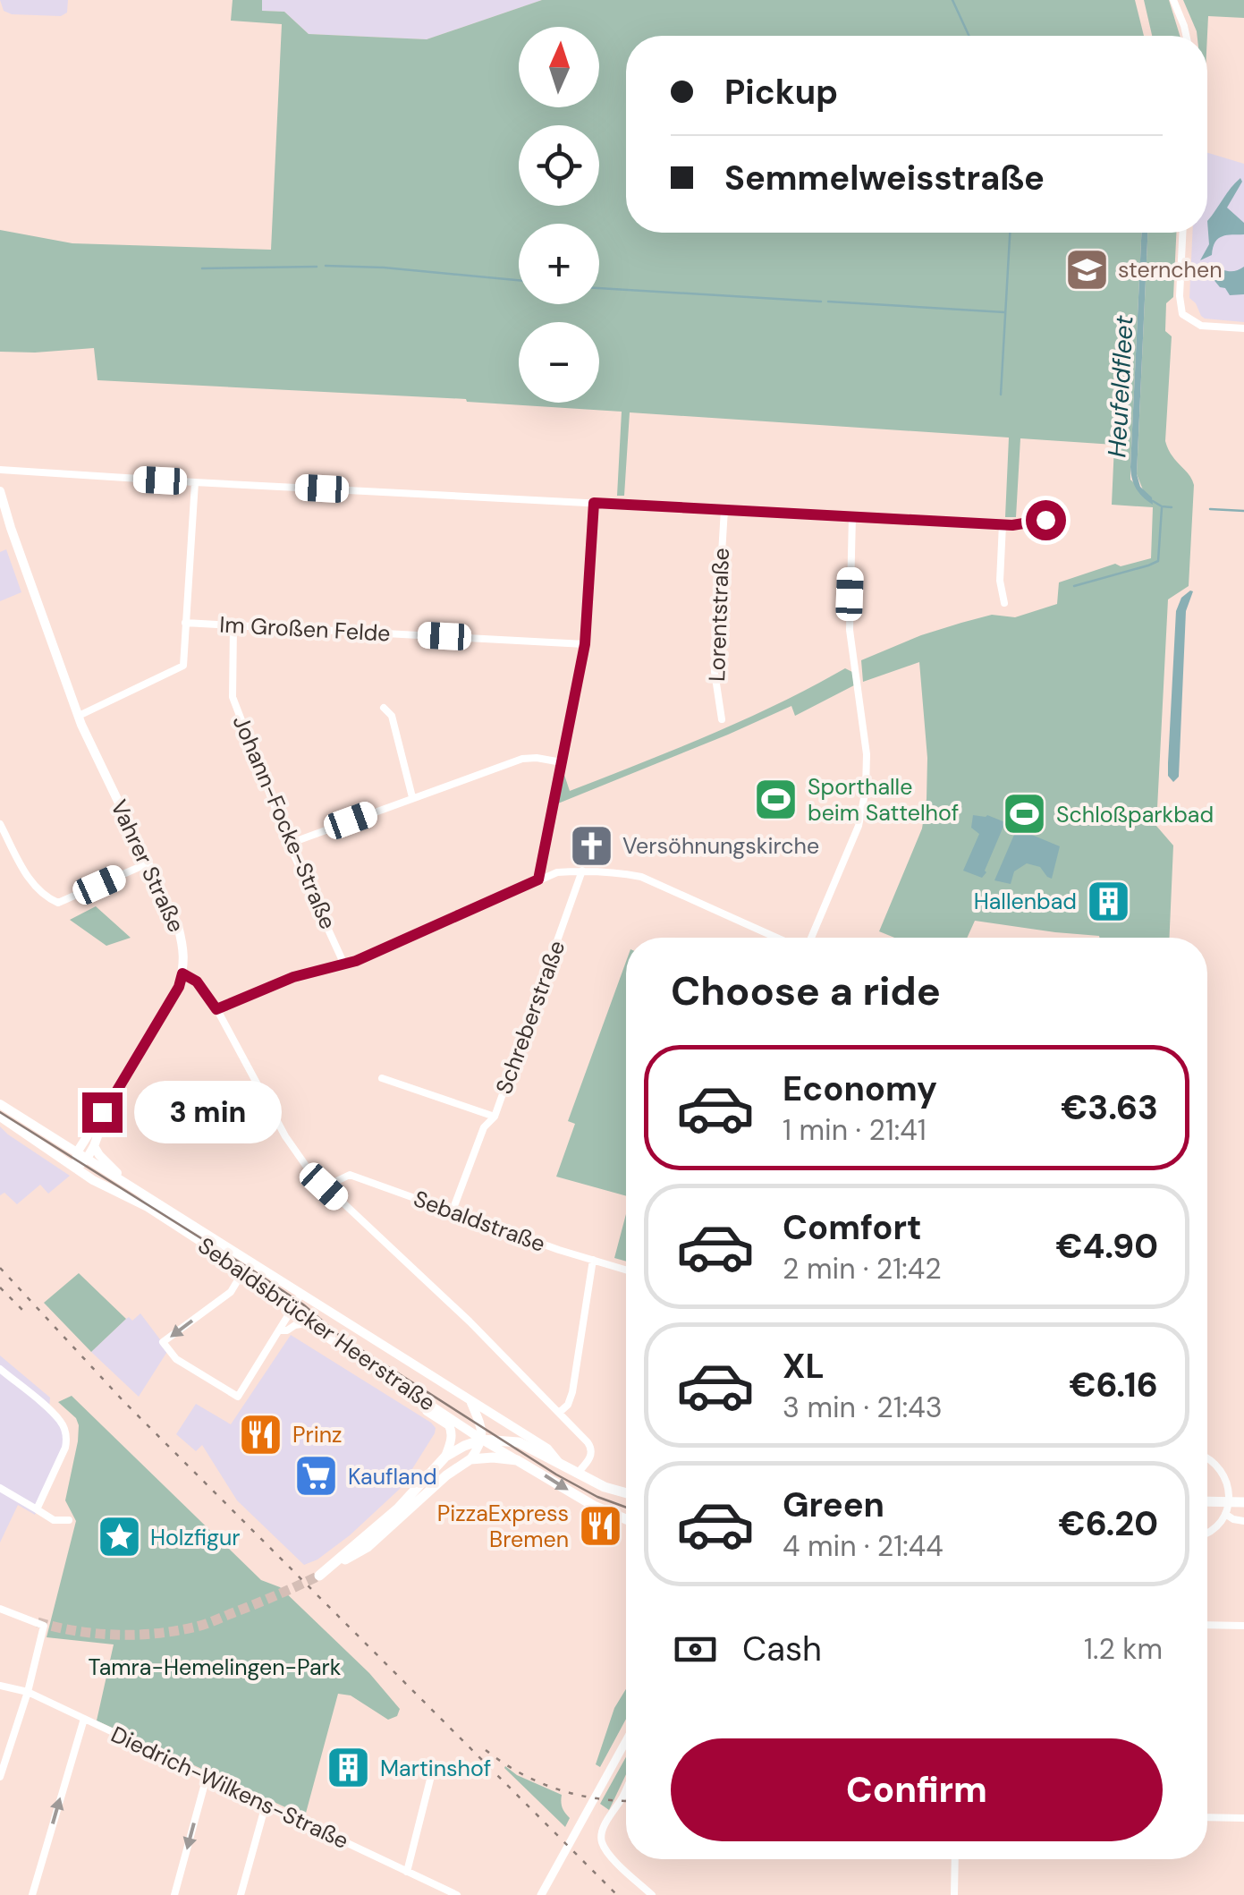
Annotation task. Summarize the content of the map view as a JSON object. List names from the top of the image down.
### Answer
{
  "streets": {
    "main road": ["Vahrer Straße", "Sebaldsbrücker Heerstraße"],
    "street": [
      "Lorentstraße",
      "Im Großen Felde",
      "Johann-Focke-Straße",
      "Schreberstraße",
      "Sebaldstraße",
      "Diedrich-Wilkens-Straße"
    ]
  },
  "crossings": [
    ["Im Großen Felde", "Johann-Focke-Straße"],
    ["Schreberstraße", "Sebaldstraße"]
  ],
  "water": ["Heufeldfleet"],
  "parks": ["Tamra-Hemelingen-Park"],
  "places": {
    "school or university": ["sternchen"],
    "sports": ["Sporthalle beim Sattelhof", "Schloßparkbad"],
    "church": ["Versöhnungskirche"],
    "building": ["Hallenbad", "Martinshof"],
    "restaurant": ["Prinz", "PizzaExpress Bremen"],
    "supermarket": ["Kaufland"],
    "place": ["Holzfigur"]
  },
  "north": "top",
  "page": {
    "map_buttons": ["+", "−"],
    "banner": ["Pickup", "Semmelweisstraße"],
    "heading": "Choose a ride",
    "list": [
      {
        "name": "Economy",
        "note": "1 min · 21:41",
        "value": "€3.63"
      },
      {
        "name": "Comfort",
        "note": "2 min · 21:42",
        "value": "€4.90"
      },
      {
        "name": "XL",
        "note": "3 min · 21:43",
        "value": "€6.16"
      },
      {
        "name": "Green",
        "note": "4 min · 21:44",
        "value": "€6.20"
      }
    ],
    "bubble": "3 min",
    "pay": ["Cash", "1.2 km"],
    "buttons": "Confirm"
  }
}
